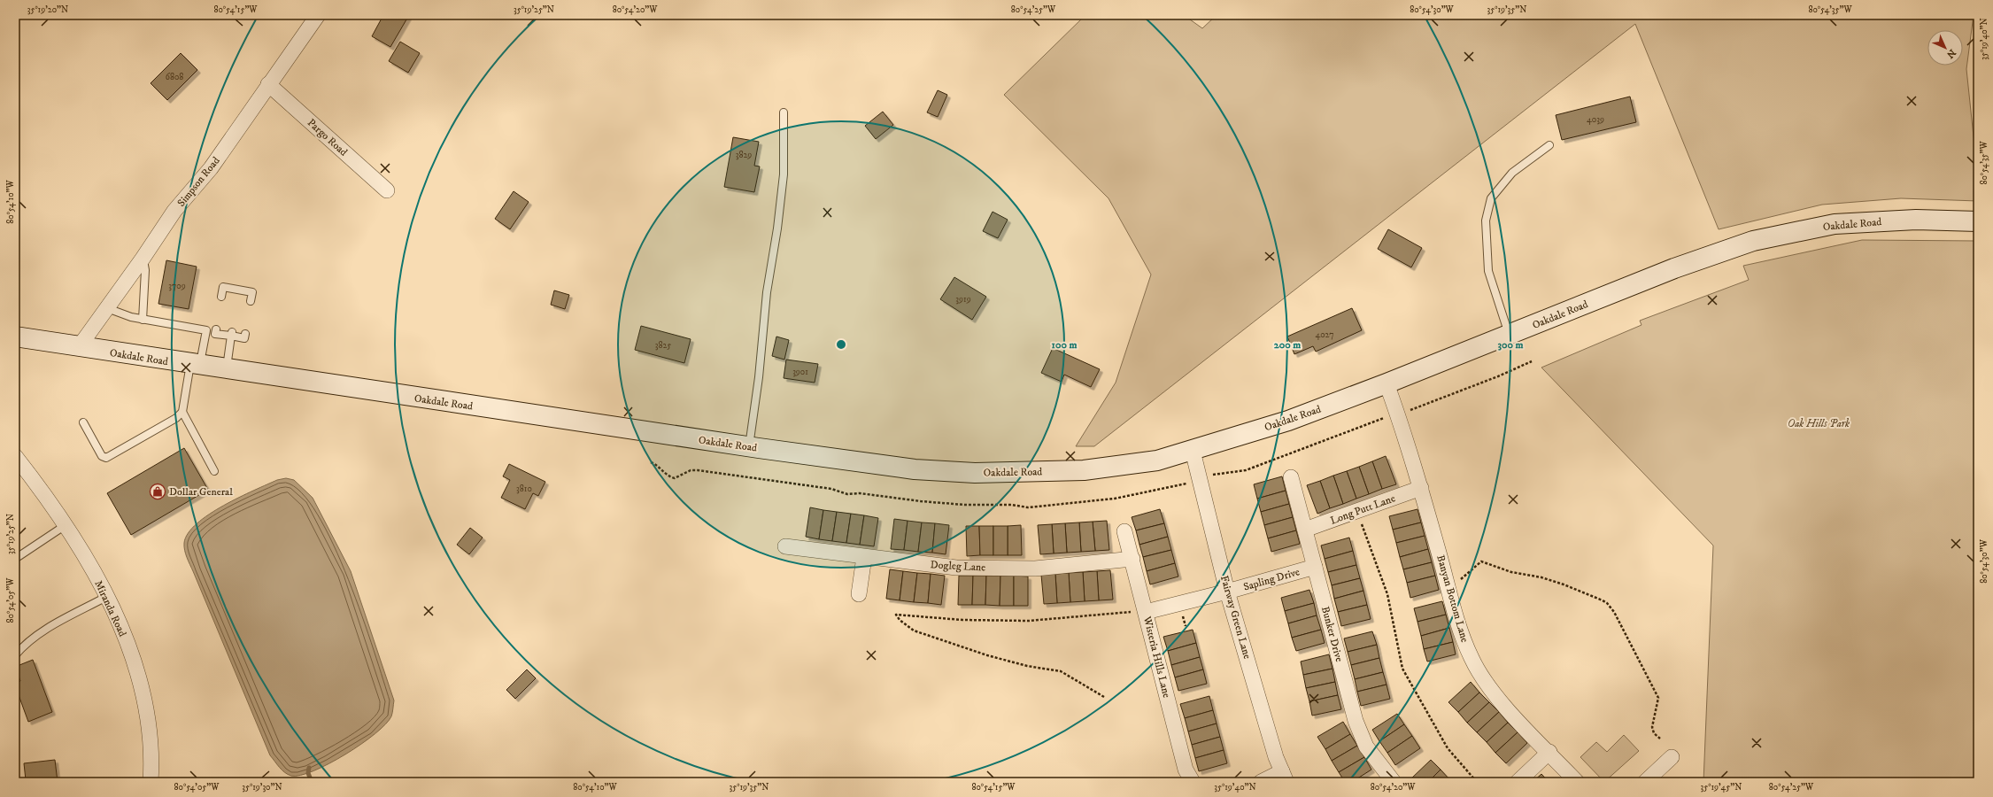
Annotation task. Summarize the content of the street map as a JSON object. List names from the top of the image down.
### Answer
{
  "streets": {
    "main road": ["Oakdale Road"],
    "street": [
      "Pargo Road",
      "Simpson Road",
      "Long Putt Lane",
      "Dogleg Lane",
      "Sapling Drive",
      "Banyan Bottom Lane",
      "Miranda Road",
      "Fairway Green Lane",
      "Bunker Drive",
      "Wisteria Hills Lane"
    ]
  },
  "crossings": [
    ["Pargo Road", "Simpson Road"],
    ["Simpson Road", "Oakdale Road"],
    ["Oakdale Road", "Banyan Bottom Lane"],
    ["Oakdale Road", "Fairway Green Lane"],
    ["Long Putt Lane", "Banyan Bottom Lane"],
    ["Long Putt Lane", "Bunker Drive"],
    ["Dogleg Lane", "Wisteria Hills Lane"],
    ["Sapling Drive", "Fairway Green Lane"],
    ["Sapling Drive", "Bunker Drive"],
    ["Sapling Drive", "Wisteria Hills Lane"]
  ],
  "parks": ["Oak Hills Park"],
  "places": {
    "shop": ["Dollar General"]
  },
  "house_numbers": [
    "6808",
    "4039",
    "3829",
    "3709",
    "3919",
    "4027",
    "3825",
    "3901",
    "3810"
  ],
  "north": "bottom right",
  "coordinates": [
    "35°19'20\"N",
    "80°54'15\"W",
    "35°19'25\"N",
    "80°54'20\"W",
    "80°54'25\"W",
    "80°54'30\"W",
    "35°19'35\"N",
    "80°54'35\"W",
    "35°19'40\"N",
    "80°54'10\"W",
    "80°54'05\"W",
    "35°19'30\"N",
    "35°19'45\"N"
  ],
  "rings": ["100 m", "200 m", "300 m"]
}
